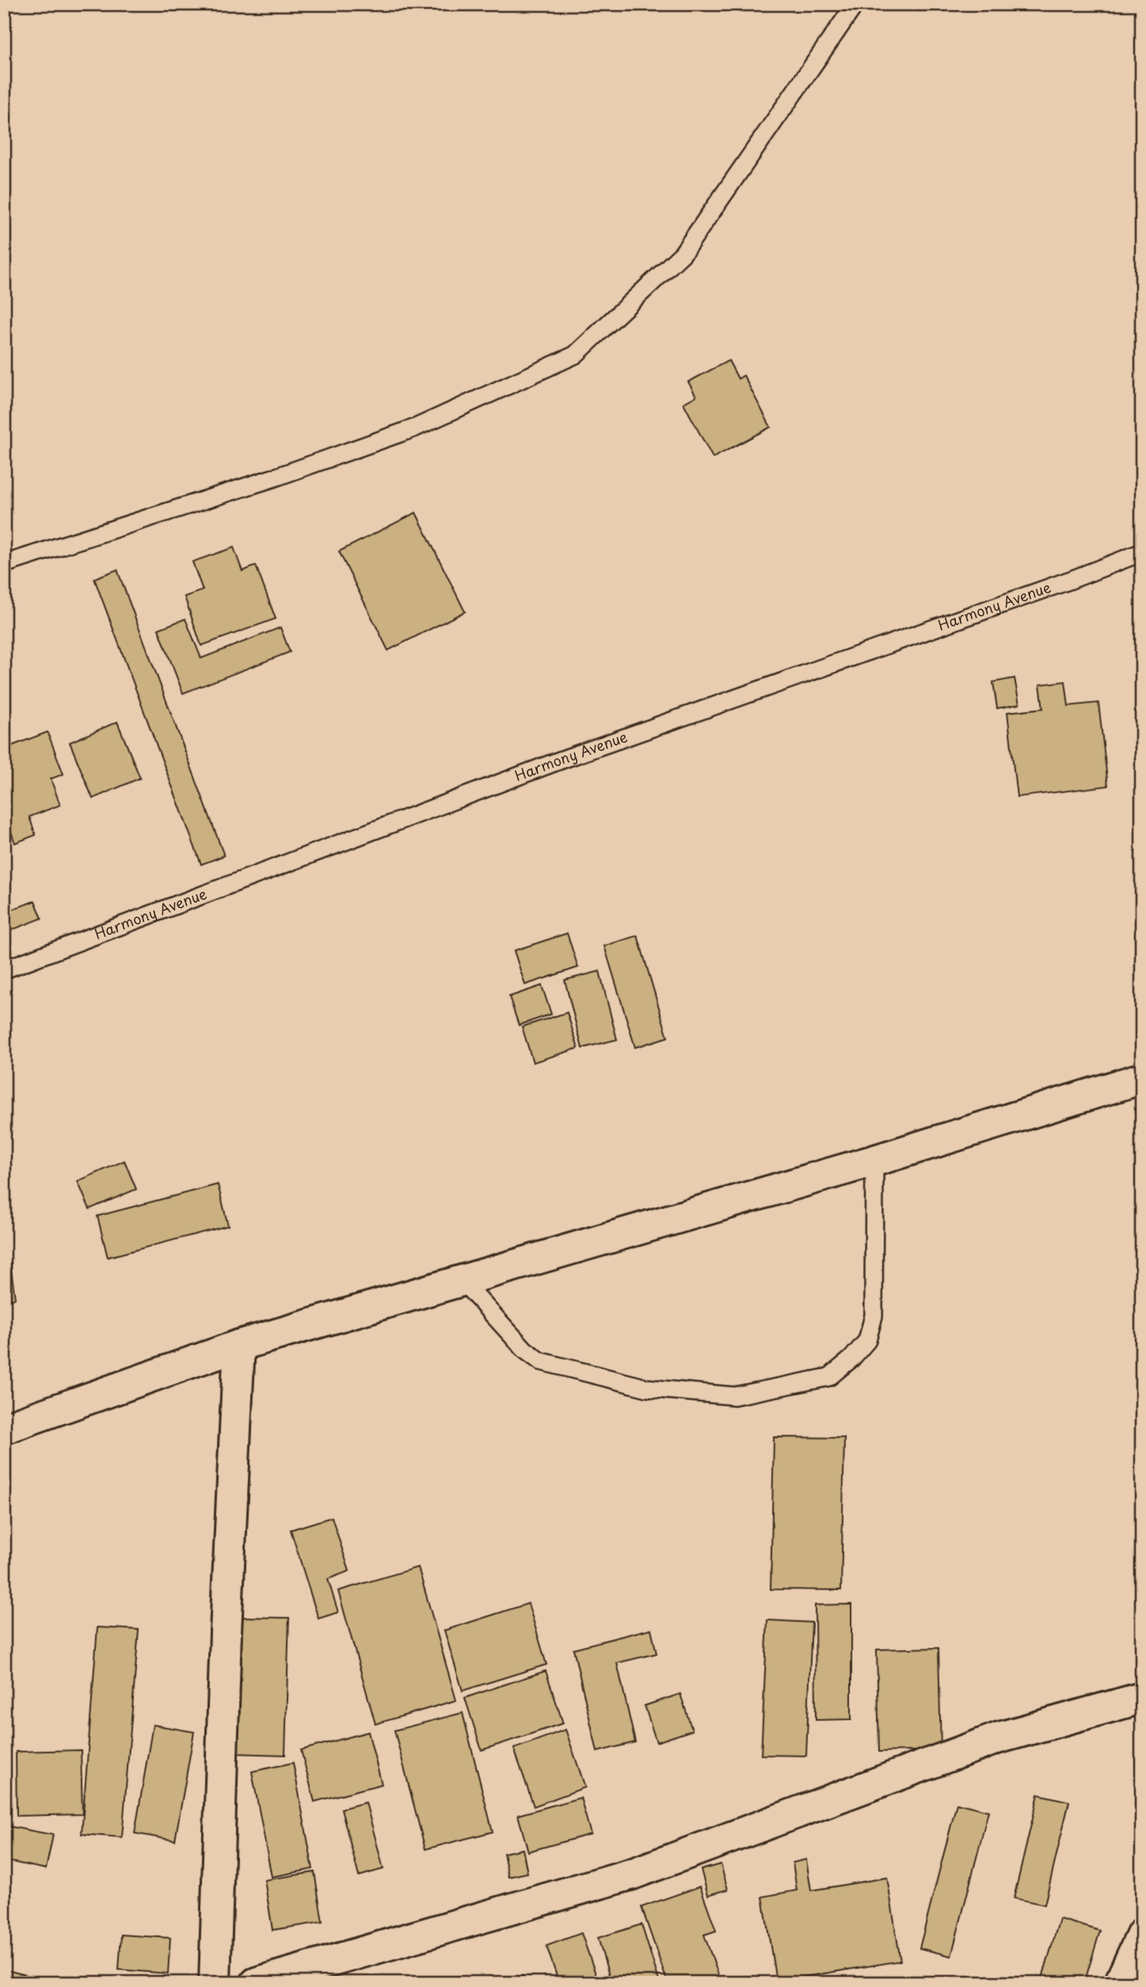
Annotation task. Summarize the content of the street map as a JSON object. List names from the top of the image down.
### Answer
{
  "streets": {
    "lane": ["Harmony Avenue"]
  }
}
